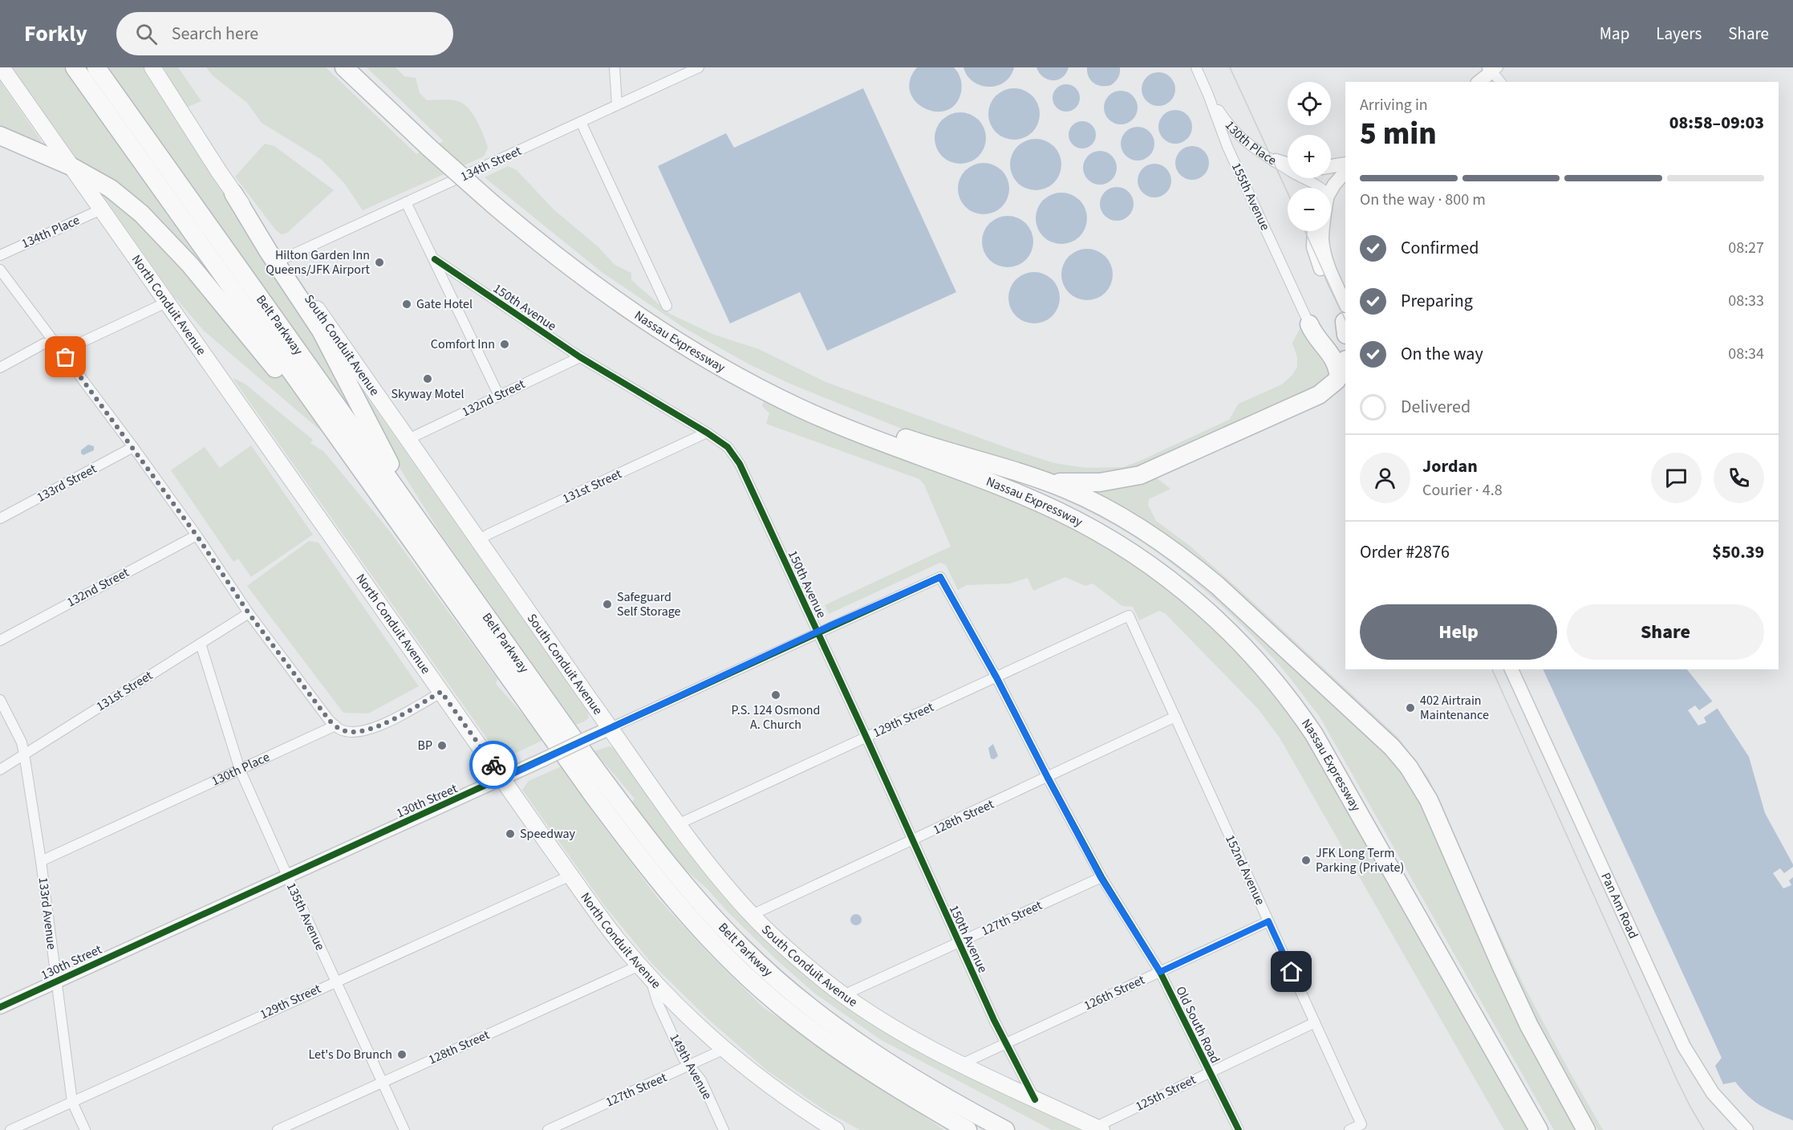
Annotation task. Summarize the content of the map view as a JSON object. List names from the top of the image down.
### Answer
{
  "streets": {
    "highway": ["Belt Parkway", "Nassau Expressway"],
    "main road": ["North Conduit Avenue", "South Conduit Avenue"],
    "street": [
      "130th Place",
      "134th Street",
      "155th Avenue",
      "134th Place",
      "150th Avenue",
      "132nd Street",
      "133rd Street",
      "131st Street",
      "129th Street",
      "130th Street",
      "128th Street",
      "152nd Avenue",
      "Pan Am Road",
      "133rd Avenue",
      "135th Avenue",
      "127th Street",
      "126th Street",
      "Old South Road",
      "149th Avenue",
      "125th Street"
    ]
  },
  "crossings": [
    ["130th Place", "155th Avenue"],
    ["130th Place", "133rd Avenue"],
    ["130th Place", "135th Avenue"],
    ["134th Street", "South Conduit Avenue"],
    ["134th Place", "North Conduit Avenue"],
    ["North Conduit Avenue", "129th Street"],
    ["North Conduit Avenue", "130th Street"],
    ["North Conduit Avenue", "128th Street"],
    ["North Conduit Avenue", "127th Street"],
    ["North Conduit Avenue", "149th Avenue"],
    ["150th Avenue", "South Conduit Avenue"],
    ["150th Avenue", "132nd Street"],
    ["150th Avenue", "131st Street"],
    ["150th Avenue", "129th Street"],
    ["150th Avenue", "130th Street"],
    ["150th Avenue", "128th Street"],
    ["150th Avenue", "127th Street"],
    ["150th Avenue", "126th Street"],
    ["South Conduit Avenue", "132nd Street"],
    ["South Conduit Avenue", "131st Street"],
    ["South Conduit Avenue", "129th Street"],
    ["South Conduit Avenue", "130th Street"],
    ["South Conduit Avenue", "128th Street"],
    ["South Conduit Avenue", "127th Street"],
    ["South Conduit Avenue", "126th Street"],
    ["South Conduit Avenue", "125th Street"],
    ["131st Street", "133rd Avenue"],
    ["131st Street", "135th Avenue"],
    ["129th Street", "152nd Avenue"],
    ["129th Street", "133rd Avenue"],
    ["129th Street", "135th Avenue"],
    ["129th Street", "Old South Road"],
    ["130th Street", "133rd Avenue"],
    ["130th Street", "135th Avenue"],
    ["130th Street", "Old South Road"],
    ["128th Street", "152nd Avenue"],
    ["128th Street", "135th Avenue"],
    ["128th Street", "Old South Road"],
    ["128th Street", "149th Avenue"],
    ["152nd Avenue", "126th Street"],
    ["152nd Avenue", "125th Street"],
    ["127th Street", "Old South Road"],
    ["127th Street", "149th Avenue"],
    ["126th Street", "Old South Road"],
    ["Old South Road", "125th Street"]
  ],
  "places": [
    "Hilton Garden Inn Queens/JFK Airport",
    "Gate Hotel",
    "Comfort Inn",
    "Skyway Motel",
    "Safeguard Self Storage",
    "P.S. 124 Osmond A. Church",
    "402 Airtrain Maintenance",
    "BP",
    "Speedway",
    "JFK Long Term Parking (Private)",
    "Let's Do Brunch"
  ],
  "page": {
    "header": "Forkly",
    "search": "Search here",
    "nav": ["Map", "Layers", "Share"],
    "map_buttons": ["+", "−"],
    "heading": ["5 min", "Arriving in", "08:58–09:03"],
    "panel": [
      "Jordan",
      "Courier · 4.8",
      "Order #2876",
      "$50.39"
    ],
    "bar": "On the way · 800 m",
    "list": [
      ["Confirmed", "08:27"],
      ["Preparing", "08:33"],
      ["On the way", "08:34"],
      "Delivered"
    ],
    "buttons": ["Help", "Share"]
  }
}
